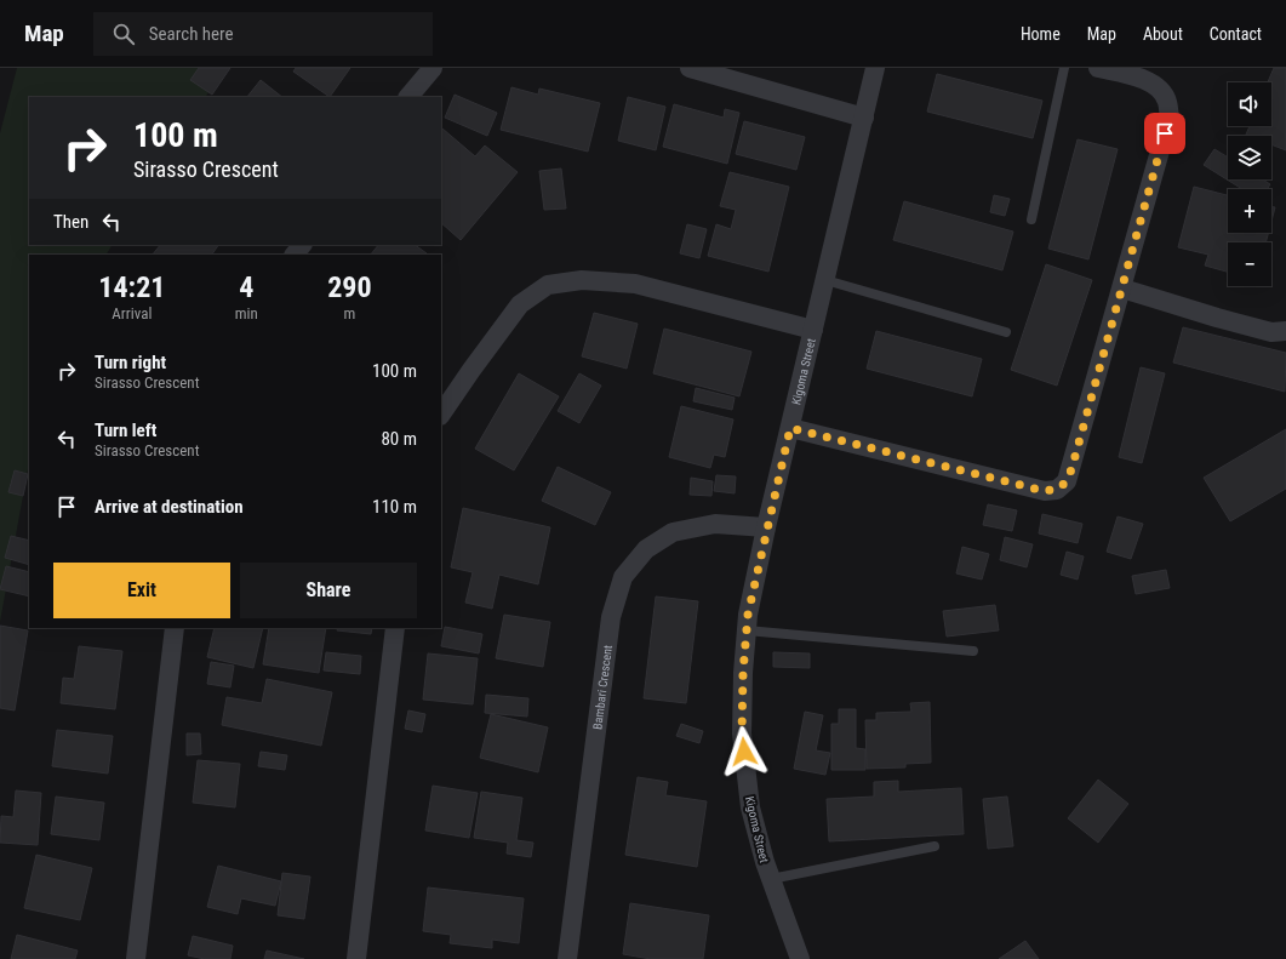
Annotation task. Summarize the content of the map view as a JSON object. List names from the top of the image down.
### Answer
{
  "streets": {
    "street": ["Kigoma Street", "Bambari Crescent"]
  },
  "crossings": [
    ["Kigoma Street", "Bambari Crescent"]
  ],
  "page": {
    "header": "Map",
    "search": "Search here",
    "nav": [
      "Home",
      "Map",
      "About",
      "Contact"
    ],
    "map_buttons": ["+", "−"],
    "turn": ["100 m", "Sirasso Crescent"],
    "then": "Then",
    "eta": [
      "14:21",
      "Arrival",
      "4",
      "min",
      "290",
      "m"
    ],
    "list": [
      {
        "name": "Turn right",
        "note": "Sirasso Crescent",
        "value": "100 m"
      },
      {
        "name": "Turn left",
        "note": "Sirasso Crescent",
        "value": "80 m"
      },
      {
        "name": "Arrive at destination",
        "value": "110 m"
      }
    ],
    "buttons": ["Exit", "Share"]
  }
}
